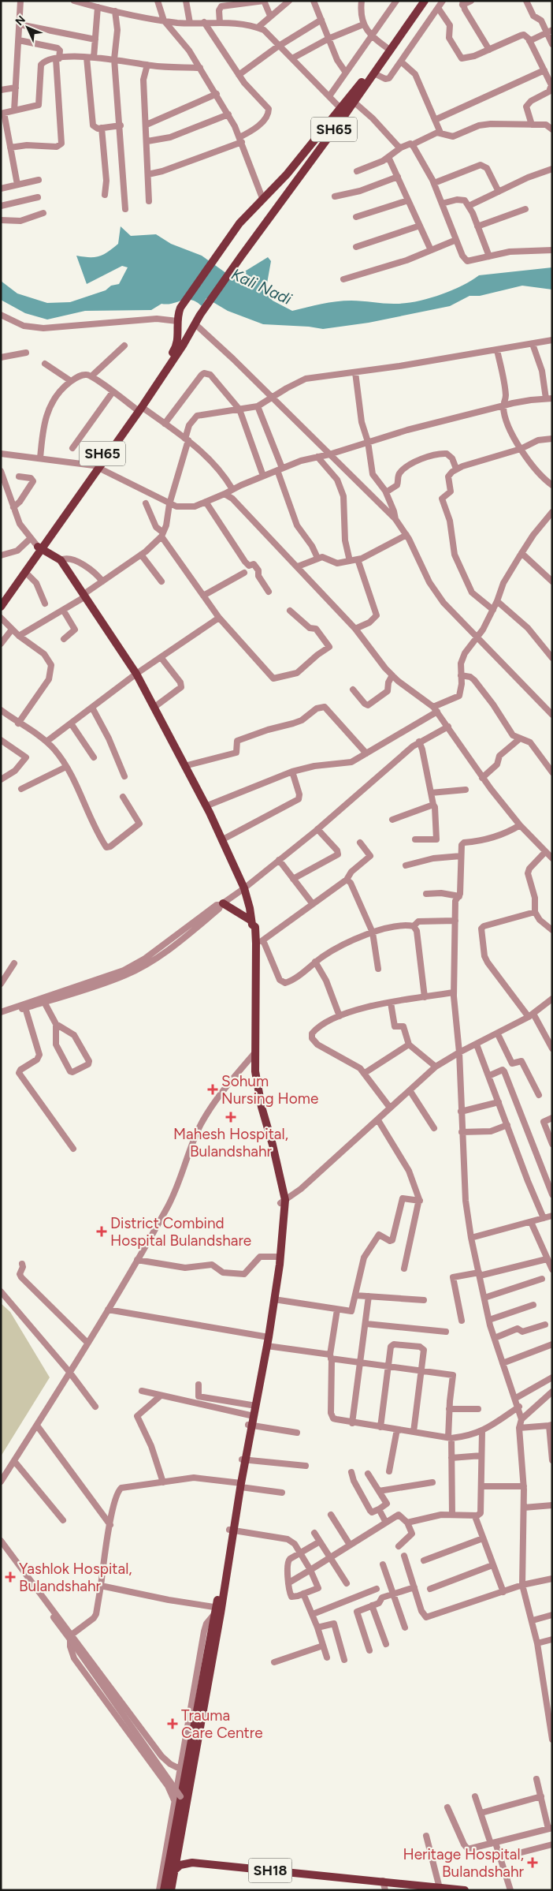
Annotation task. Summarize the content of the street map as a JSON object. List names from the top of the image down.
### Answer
{
  "streets": {
    "main road": ["SH65", "SH18"]
  },
  "water": ["Kali Nadi"],
  "places": {
    "health": [
      "Sohum Nursing Home",
      "Mahesh Hospital, Bulandshahr",
      "District Combind Hospital Bulandshare",
      "Yashlok Hospital, Bulandshahr",
      "Trauma Care Centre",
      "Heritage Hospital, Bulandshahr"
    ]
  },
  "north": "top left"
}
